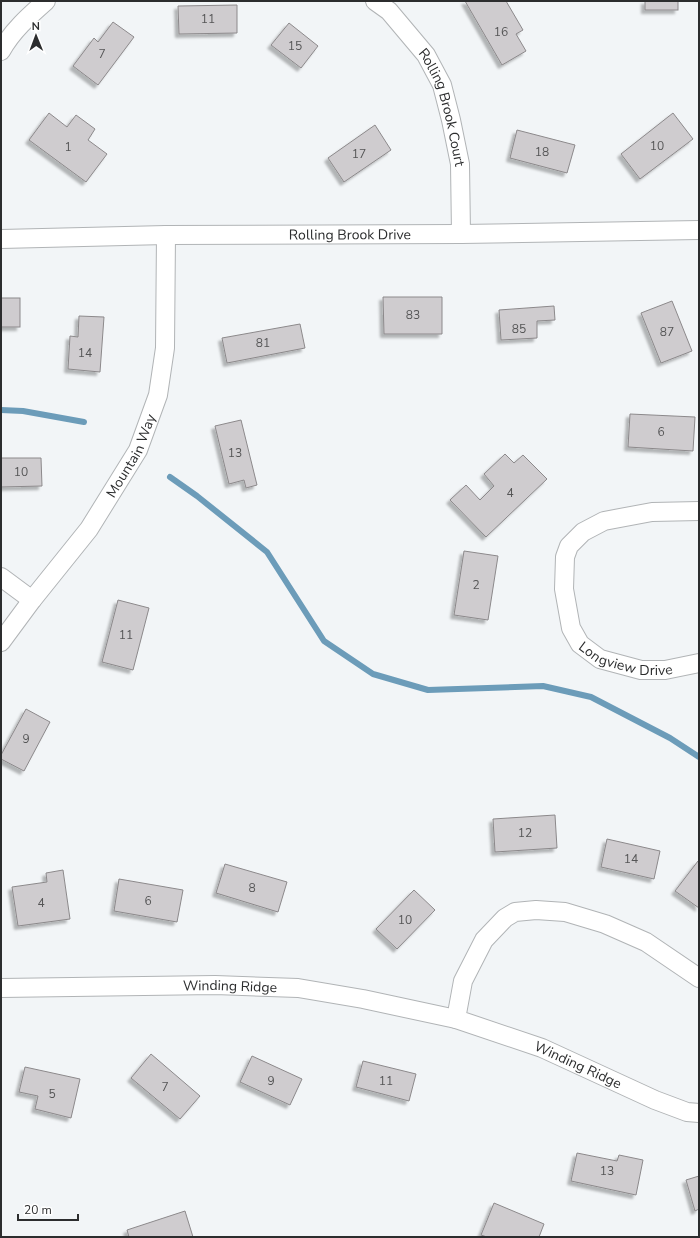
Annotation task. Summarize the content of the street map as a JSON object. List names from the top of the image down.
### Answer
{
  "streets": {
    "street": [
      "Rolling Brook Court",
      "Rolling Brook Drive",
      "Mountain Way",
      "Longview Drive",
      "Winding Ridge"
    ]
  },
  "crossings": [
    ["Rolling Brook Court", "Rolling Brook Drive"],
    ["Rolling Brook Drive", "Mountain Way"]
  ],
  "house_numbers": [
    "11",
    "16",
    "15",
    "7",
    "10",
    "1",
    "18",
    "17",
    "83",
    "85",
    "87",
    "81",
    "14",
    "6",
    "13",
    "10",
    "4",
    "2",
    "11",
    "9",
    "12",
    "14",
    "8",
    "6",
    "4",
    "10",
    "9",
    "11",
    "7",
    "5",
    "13"
  ],
  "scale_bar": "20 m",
  "north": "top"
}
